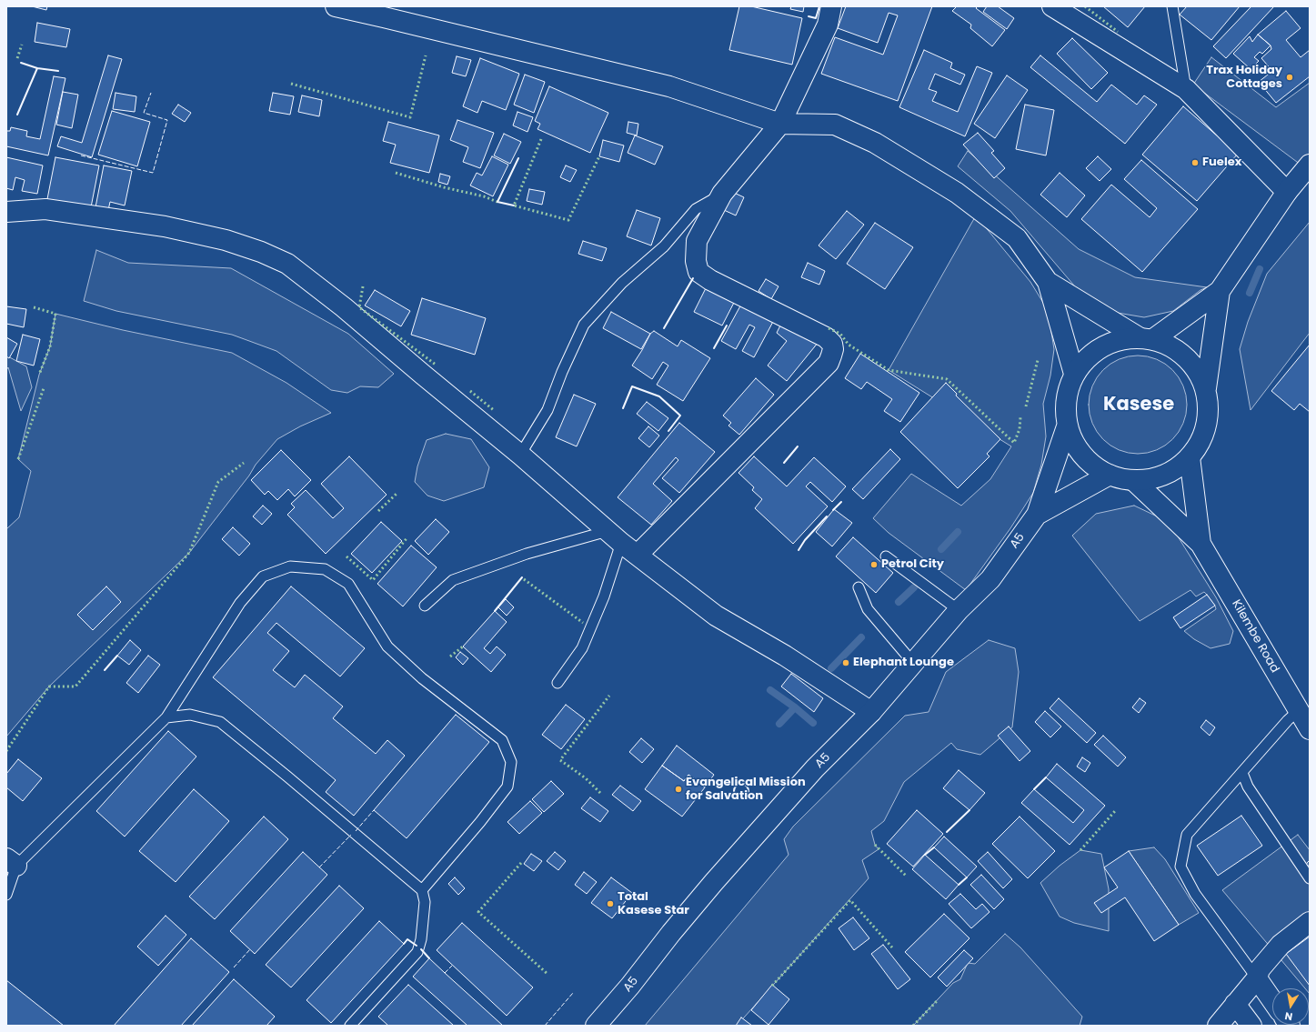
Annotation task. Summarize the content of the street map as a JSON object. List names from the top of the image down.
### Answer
{
  "streets": {
    "main road": ["A5", "Kilembe Road"]
  },
  "crossings": [
    ["A5", "Kilembe Road"]
  ],
  "districts": ["Kasese"],
  "places": [
    "Trax Holiday Cottages",
    "Fuelex",
    "Petrol City",
    "Elephant Lounge",
    "Evangelical Mission for Salvation",
    "Total Kasese Star"
  ],
  "north": "bottom"
}
